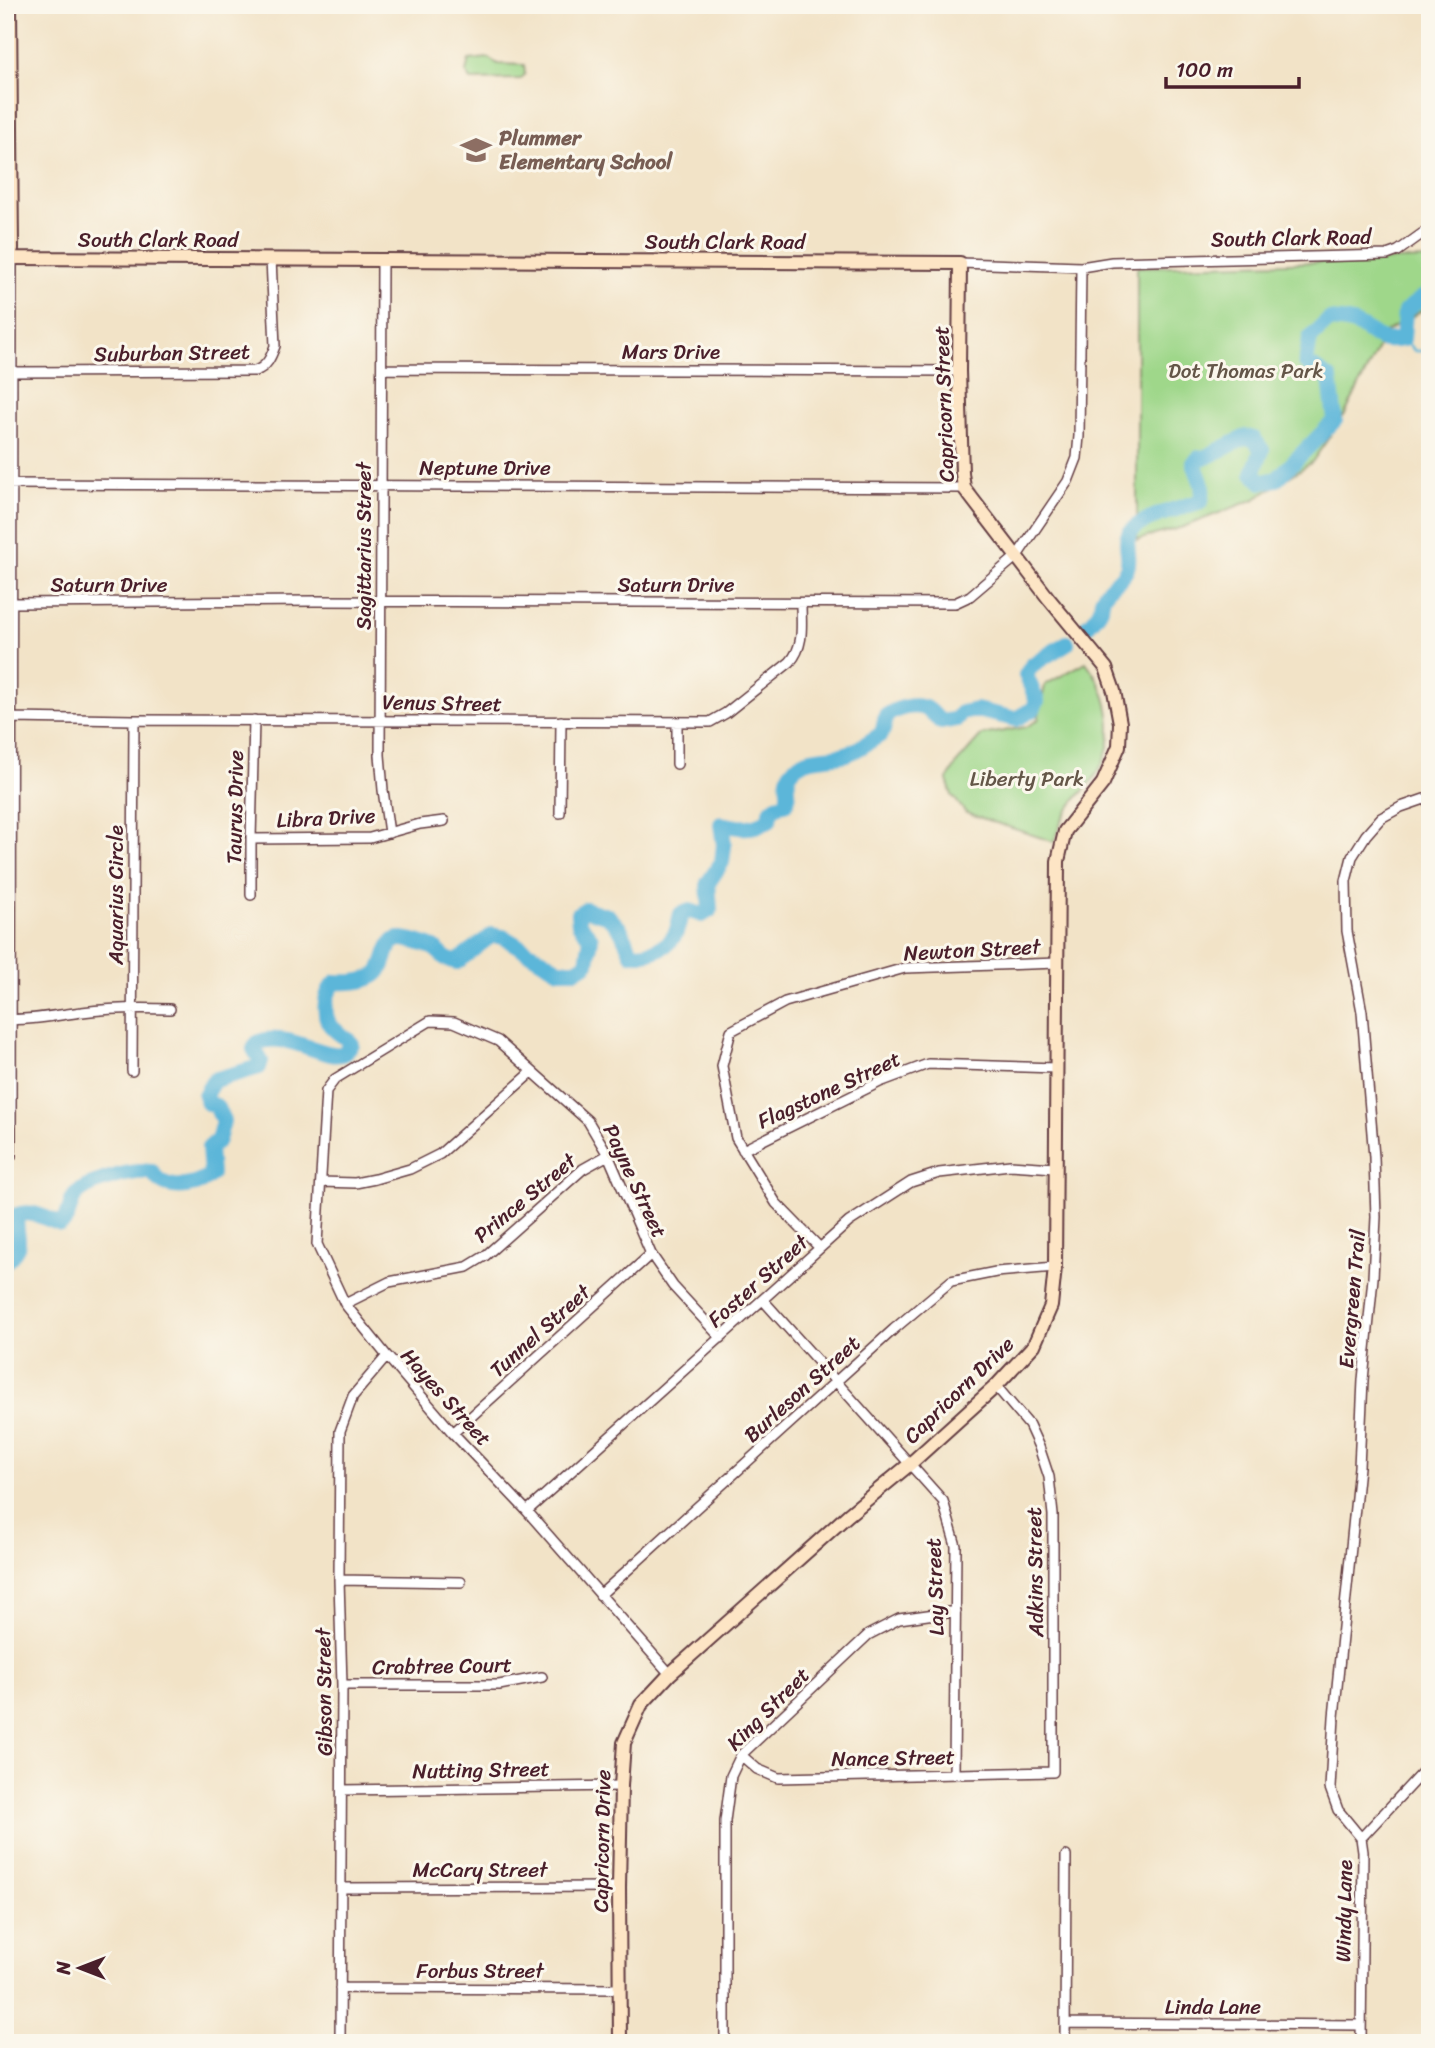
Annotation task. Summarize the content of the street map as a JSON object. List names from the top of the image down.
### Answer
{
  "streets": {
    "street": [
      "South Clark Road",
      "Mars Drive",
      "Suburban Street",
      "Capricorn Street",
      "Neptune Drive",
      "Sagittarius Street",
      "Saturn Drive",
      "Venus Street",
      "Taurus Drive",
      "Libra Drive",
      "Aquarius Circle",
      "Newton Street",
      "Flagstone Street",
      "Payne Street",
      "Prince Street",
      "Foster Street",
      "Evergreen Trail",
      "Tunnel Street",
      "Burleson Street",
      "Capricorn Drive",
      "Hayes Street",
      "Adkins Street",
      "Lay Street",
      "Crabtree Court",
      "Gibson Street",
      "King Street",
      "Nance Street",
      "Nutting Street",
      "McCary Street",
      "Windy Lane",
      "Forbus Street",
      "Linda Lane"
    ]
  },
  "crossings": [
    ["South Clark Road", "Suburban Street"],
    ["South Clark Road", "Capricorn Street"],
    ["South Clark Road", "Sagittarius Street"],
    ["South Clark Road", "Saturn Drive"],
    ["Mars Drive", "Capricorn Street"],
    ["Mars Drive", "Sagittarius Street"],
    ["Capricorn Street", "Neptune Drive"],
    ["Capricorn Street", "Saturn Drive"],
    ["Capricorn Street", "Capricorn Drive"],
    ["Neptune Drive", "Sagittarius Street"],
    ["Sagittarius Street", "Saturn Drive"],
    ["Sagittarius Street", "Venus Street"],
    ["Sagittarius Street", "Libra Drive"],
    ["Saturn Drive", "Venus Street"],
    ["Venus Street", "Taurus Drive"],
    ["Venus Street", "Aquarius Circle"],
    ["Taurus Drive", "Libra Drive"],
    ["Newton Street", "Flagstone Street"],
    ["Newton Street", "Capricorn Drive"],
    ["Flagstone Street", "Capricorn Drive"],
    ["Payne Street", "Prince Street"],
    ["Payne Street", "Foster Street"],
    ["Payne Street", "Tunnel Street"],
    ["Payne Street", "Hayes Street"],
    ["Prince Street", "Hayes Street"],
    ["Foster Street", "Capricorn Drive"],
    ["Foster Street", "Hayes Street"],
    ["Foster Street", "Lay Street"],
    ["Evergreen Trail", "Windy Lane"],
    ["Tunnel Street", "Hayes Street"],
    ["Burleson Street", "Capricorn Drive"],
    ["Burleson Street", "Hayes Street"],
    ["Burleson Street", "Lay Street"],
    ["Capricorn Drive", "Hayes Street"],
    ["Capricorn Drive", "Adkins Street"],
    ["Capricorn Drive", "Lay Street"],
    ["Capricorn Drive", "Nutting Street"],
    ["Capricorn Drive", "McCary Street"],
    ["Capricorn Drive", "Forbus Street"],
    ["Hayes Street", "Gibson Street"],
    ["Adkins Street", "Nance Street"],
    ["Lay Street", "King Street"],
    ["Lay Street", "Nance Street"],
    ["Crabtree Court", "Gibson Street"],
    ["Gibson Street", "Nutting Street"],
    ["Gibson Street", "McCary Street"],
    ["Gibson Street", "Forbus Street"],
    ["King Street", "Nance Street"],
    ["Windy Lane", "Linda Lane"]
  ],
  "parks": ["Dot Thomas Park", "Liberty Park"],
  "places": {
    "school or university": ["Plummer Elementary School"]
  },
  "scale_bar": "100 m",
  "north": "left"
}
